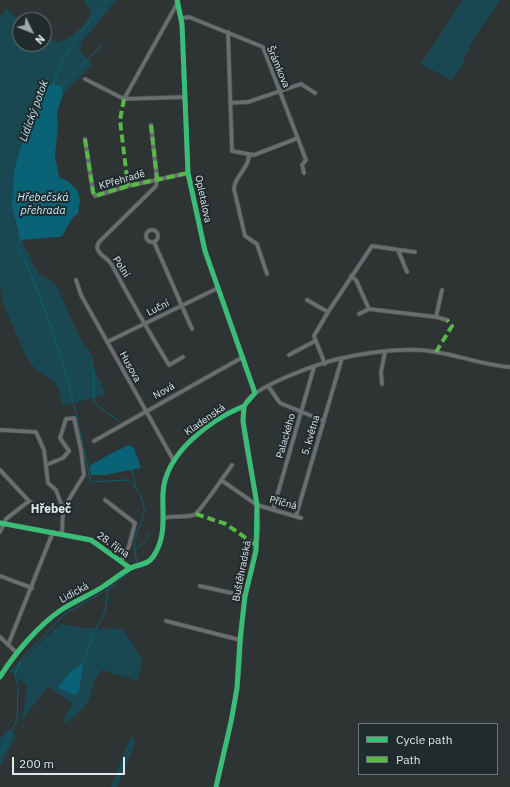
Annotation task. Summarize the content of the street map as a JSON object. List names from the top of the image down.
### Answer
{
  "streets": {
    "street": [
      "Šrámkova",
      "KPřehradě",
      "Opletalova",
      "Polní",
      "Luční",
      "Husova",
      "Nová",
      "Kladenská",
      "5. května",
      "Palackého",
      "Příčná",
      "28. října",
      "Buštěhradská",
      "Lidická"
    ]
  },
  "crossings": [
    ["Šrámkova", "Opletalova"],
    ["KPřehradě", "Opletalova"],
    ["KPřehradě", "Polní"],
    ["Opletalova", "Luční"],
    ["Opletalova", "Nová"],
    ["Opletalova", "Kladenská"],
    ["Polní", "Luční"],
    ["Luční", "Husova"],
    ["Husova", "Nová"],
    ["Husova", "Kladenská"],
    ["Kladenská", "5. května"],
    ["Kladenská", "Palackého"],
    ["Kladenská", "28. října"],
    ["Kladenská", "Buštěhradská"],
    ["Kladenská", "Lidická"],
    ["5. května", "Příčná"],
    ["Palackého", "Příčná"],
    ["Příčná", "Buštěhradská"],
    ["28. října", "Lidická"]
  ],
  "districts": ["Hřebeč"],
  "water": ["Lidický potok", "Hřebečská přehrada"],
  "legend": ["Cycle path", "Path"],
  "scale_bar": "200 m",
  "north": "bottom right"
}
